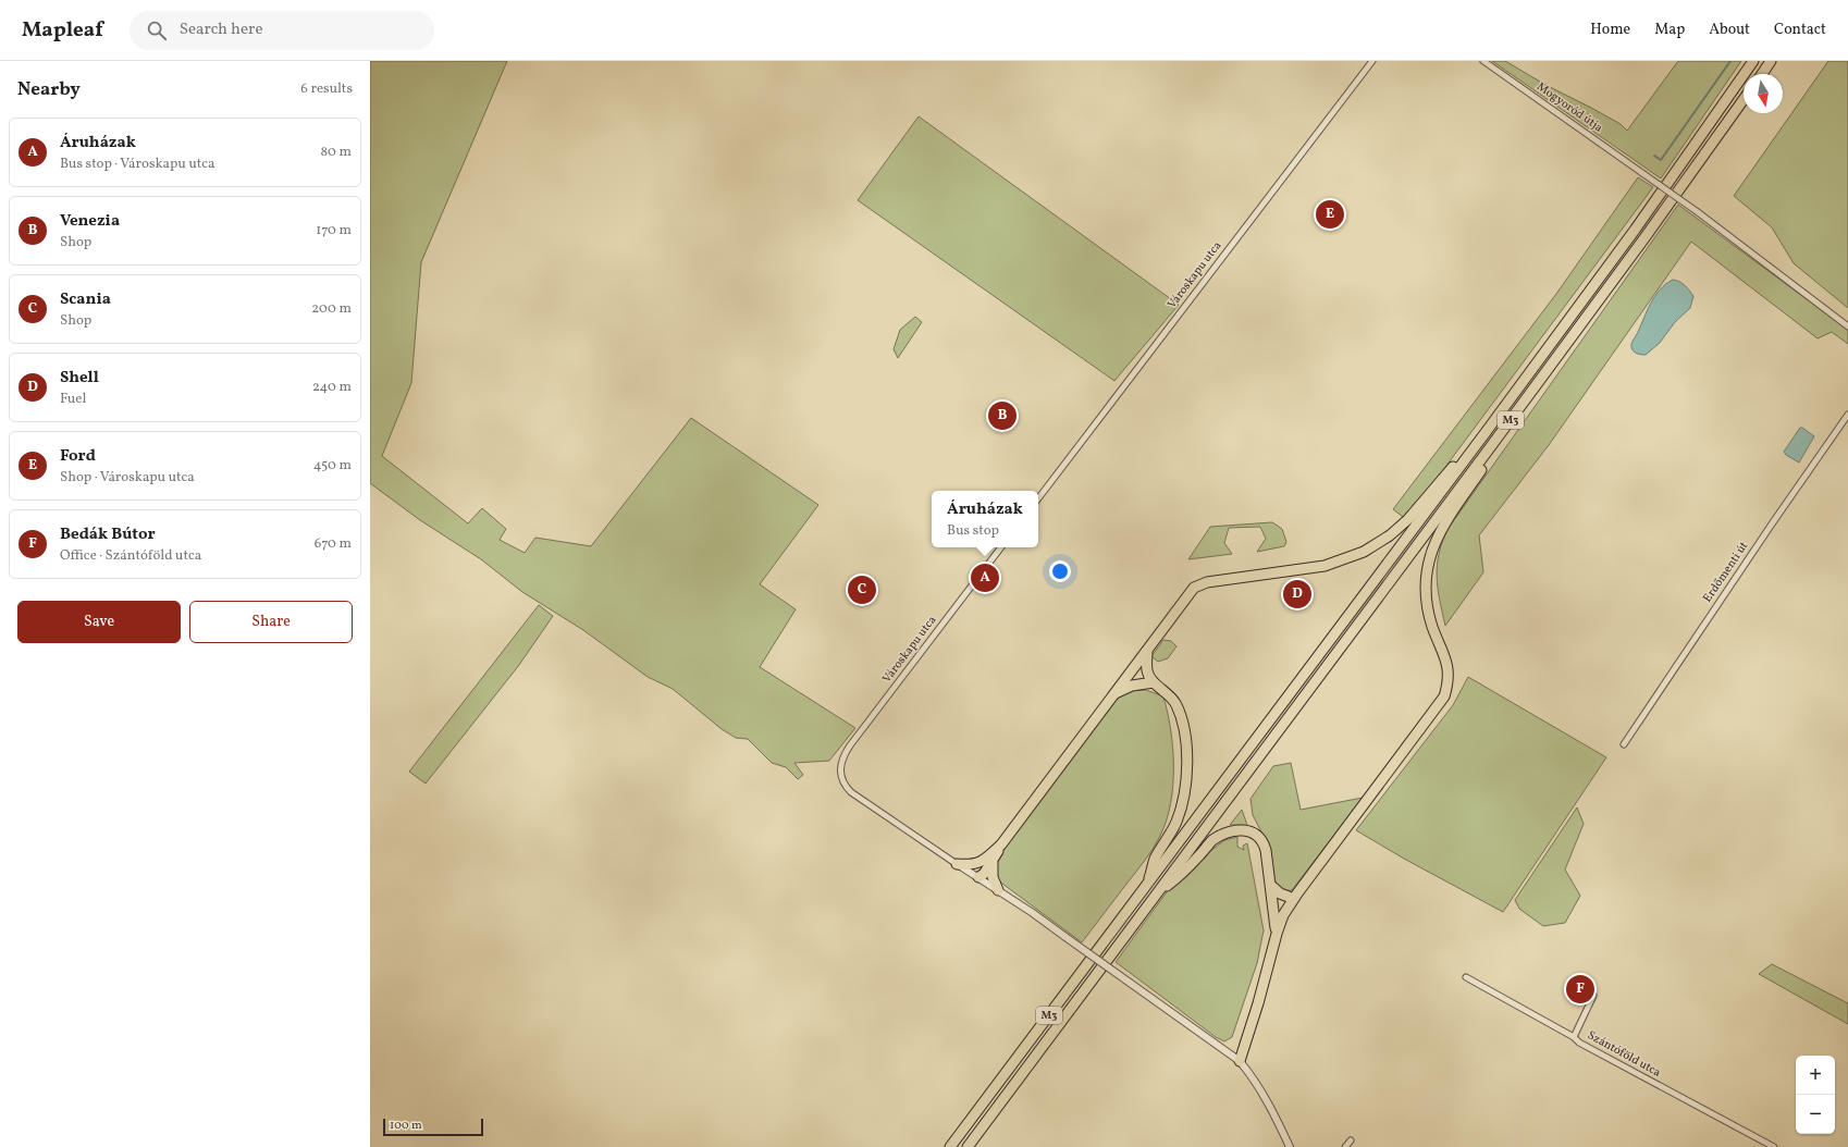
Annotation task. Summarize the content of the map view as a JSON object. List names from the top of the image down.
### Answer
{
  "streets": {
    "highway": ["M3"],
    "street": [
      "Mogyoród útja",
      "Városkapu utca",
      "Erdőmenti út",
      "Szántóföld utca"
    ]
  },
  "scale_bar": "100 m",
  "north": "bottom",
  "page": {
    "header": "Mapleaf",
    "search": "Search here",
    "nav": [
      "Home",
      "Map",
      "About",
      "Contact"
    ],
    "heading": ["Nearby", "6 results"],
    "list": [
      {
        "mark": "A",
        "name": "Áruházak",
        "note": "Bus stop · Városkapu utca",
        "value": "80 m"
      },
      {
        "mark": "B",
        "name": "Venezia",
        "note": "Shop",
        "value": "170 m"
      },
      {
        "mark": "C",
        "name": "Scania",
        "note": "Shop",
        "value": "200 m"
      },
      {
        "mark": "D",
        "name": "Shell",
        "note": "Fuel",
        "value": "240 m"
      },
      {
        "mark": "E",
        "name": "Ford",
        "note": "Shop · Városkapu utca",
        "value": "450 m"
      },
      {
        "mark": "F",
        "name": "Bedák Bútor",
        "note": "Office · Szántóföld utca",
        "value": "670 m"
      }
    ],
    "pins": [
      "E",
      "B",
      "A",
      "C",
      "D",
      "F"
    ],
    "popup": ["Áruházak", "Bus stop"],
    "buttons": ["Save", "Share"],
    "map_buttons": ["+", "−"],
    "scale": "100 m"
  }
}
